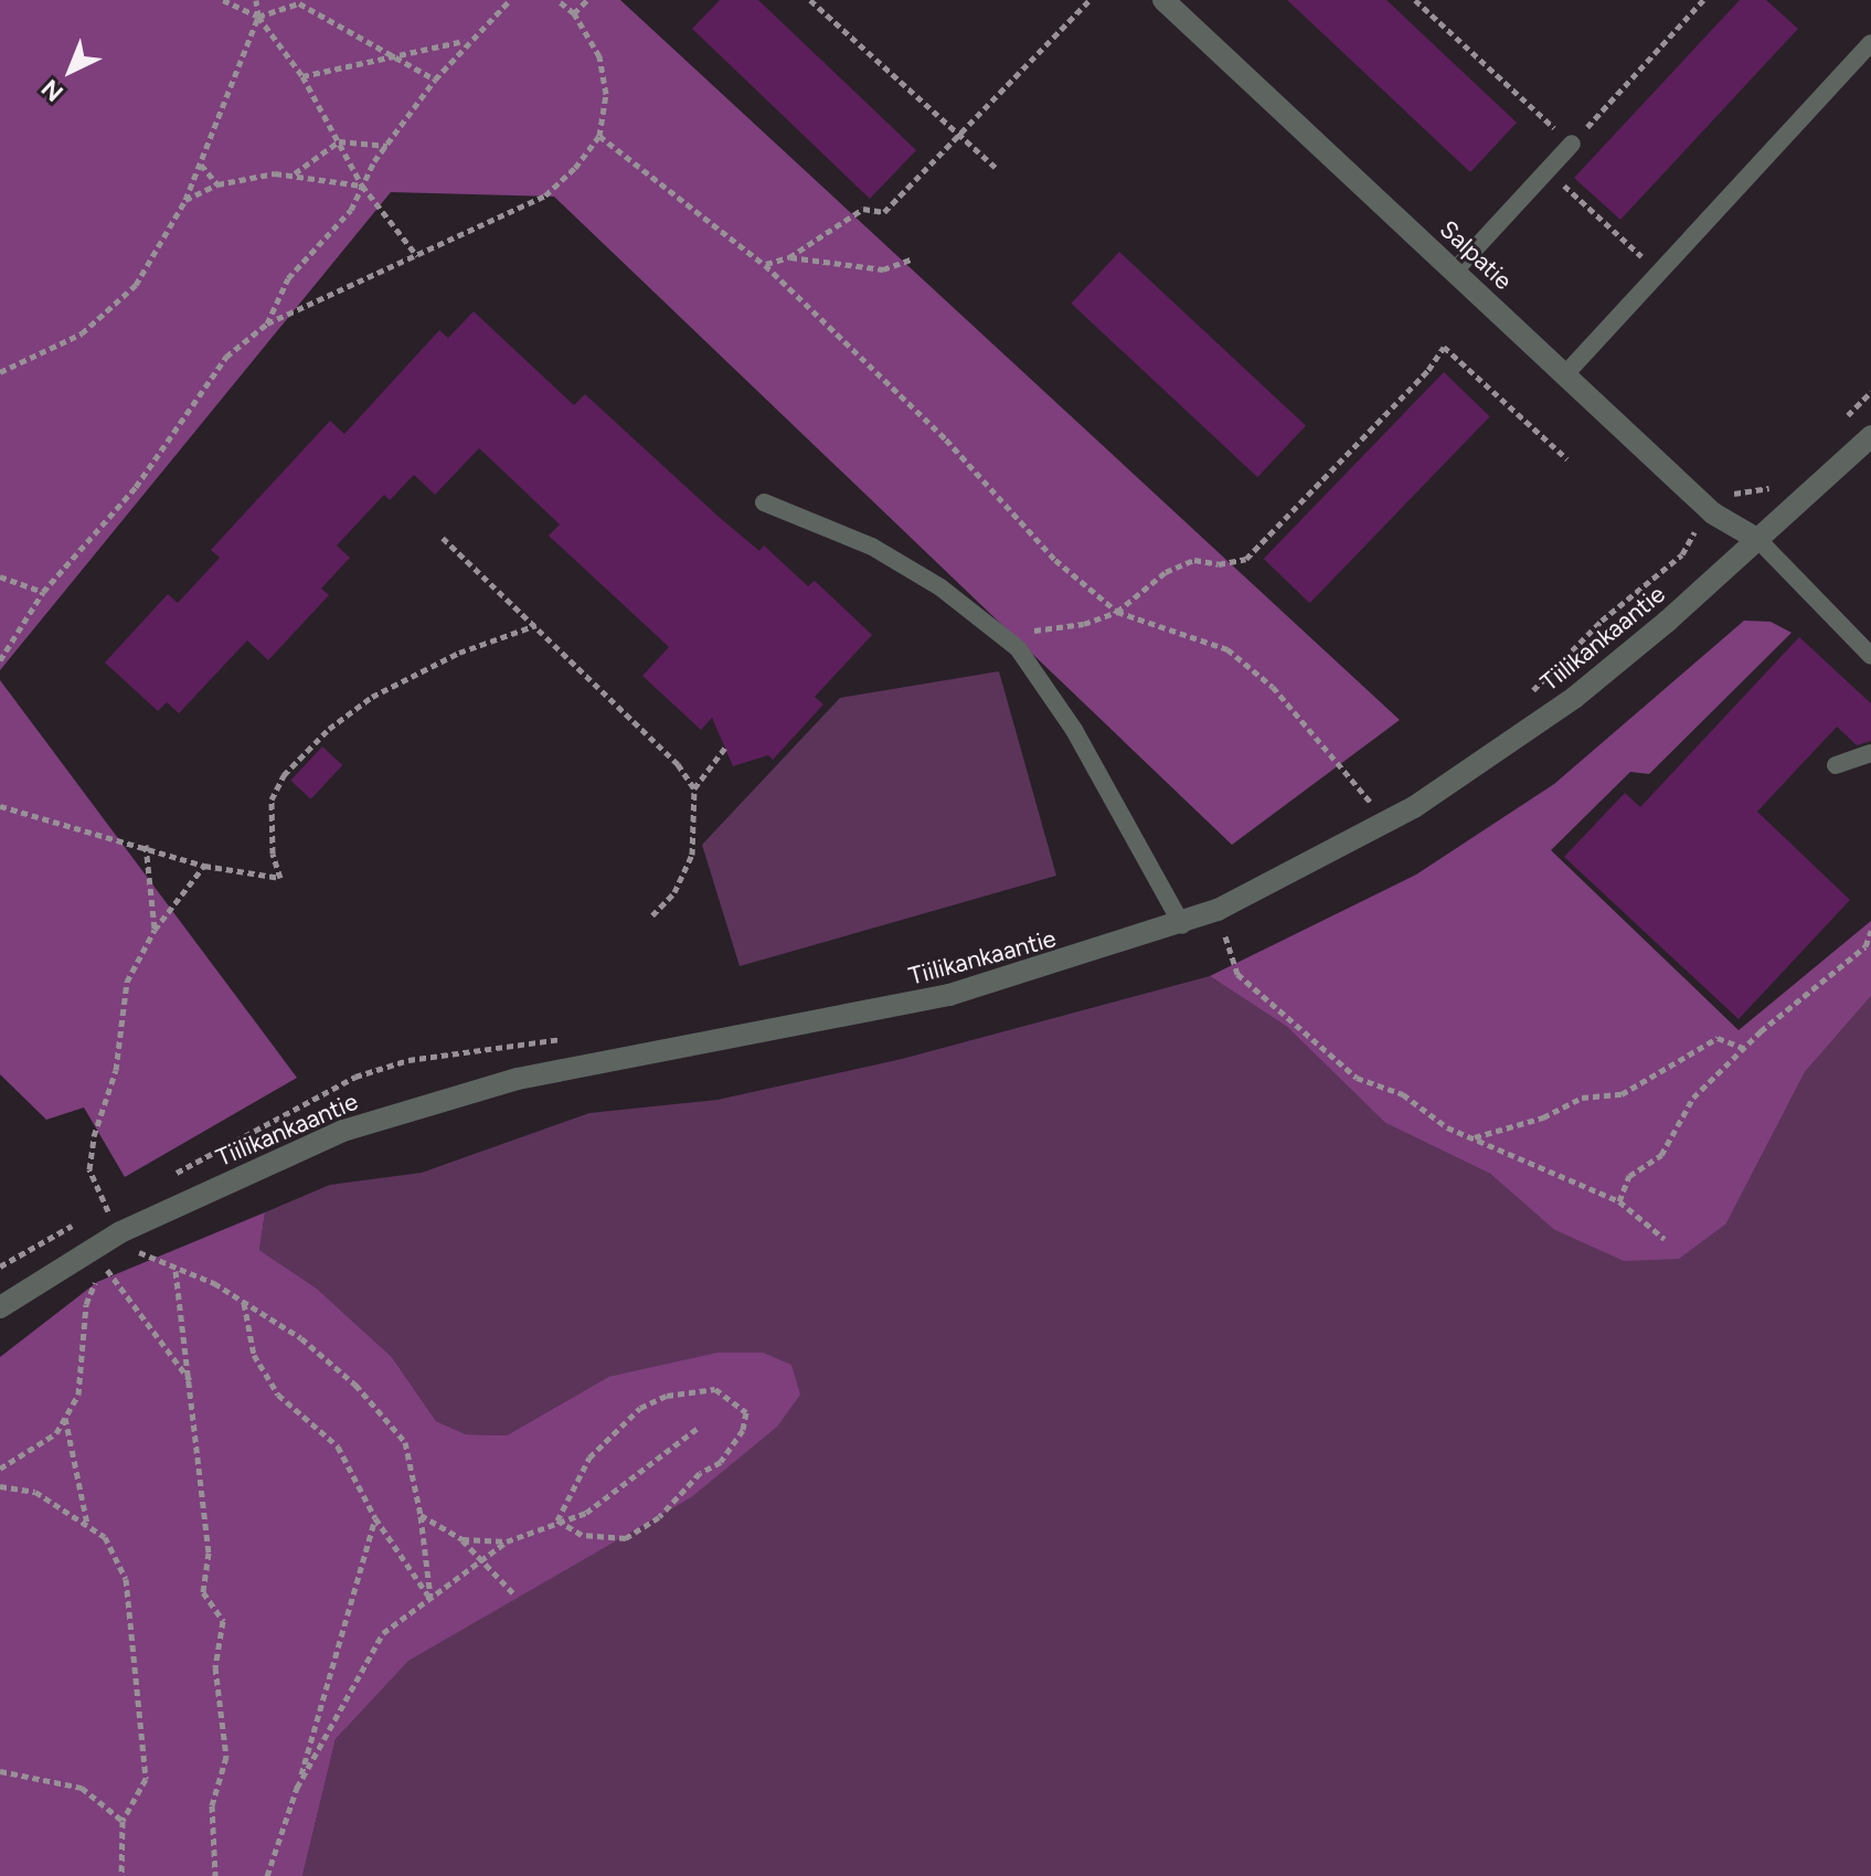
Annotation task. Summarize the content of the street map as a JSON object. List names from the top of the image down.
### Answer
{
  "streets": {
    "street": ["Salpatie", "Tiilikankaantie"]
  },
  "crossings": [
    ["Salpatie", "Tiilikankaantie"]
  ],
  "north": "bottom left"
}
